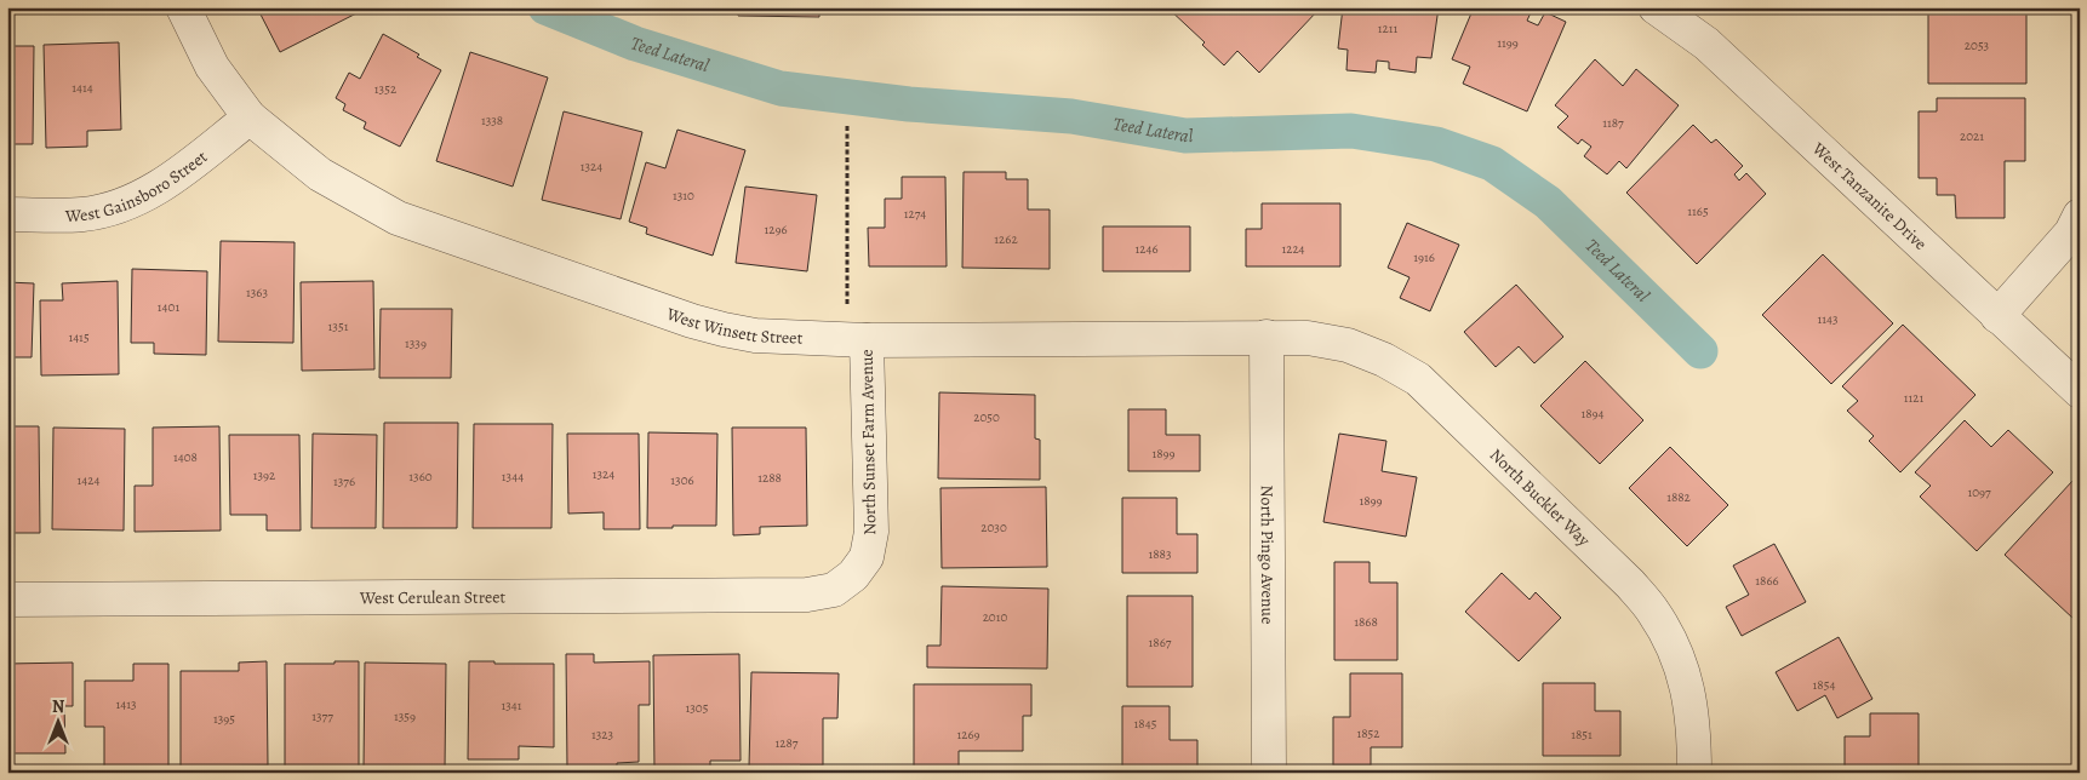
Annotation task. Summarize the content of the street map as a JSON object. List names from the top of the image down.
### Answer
{
  "streets": {
    "street": [
      "West Gainsboro Street",
      "West Tanzanite Drive",
      "West Winsett Street",
      "North Sunset Farm Avenue",
      "North Buckler Way",
      "North Pingo Avenue",
      "West Cerulean Street"
    ]
  },
  "crossings": [
    ["West Gainsboro Street", "West Winsett Street"],
    ["West Winsett Street", "North Sunset Farm Avenue"],
    ["West Winsett Street", "North Buckler Way"],
    ["West Winsett Street", "North Pingo Avenue"],
    ["North Sunset Farm Avenue", "West Cerulean Street"],
    ["North Buckler Way", "North Pingo Avenue"]
  ],
  "water": ["Teed Lateral"],
  "house_numbers": [
    "1211",
    "1199",
    "2053",
    "1414",
    "1352",
    "1338",
    "1187",
    "2021",
    "1324",
    "1310",
    "1165",
    "1274",
    "1296",
    "1262",
    "1246",
    "1224",
    "1916",
    "1363",
    "1401",
    "1143",
    "1351",
    "1415",
    "1339",
    "1121",
    "1894",
    "2050",
    "1899",
    "1408",
    "1324",
    "1392",
    "1360",
    "1344",
    "1288",
    "1424",
    "1306",
    "1376",
    "1097",
    "1882",
    "1899",
    "2030",
    "1883",
    "1866",
    "2010",
    "1868",
    "1867",
    "1854",
    "1413",
    "1341",
    "1305",
    "1377",
    "1359",
    "1395",
    "1845",
    "1852",
    "1323",
    "1269",
    "1851",
    "1287"
  ],
  "north": "top"
}
